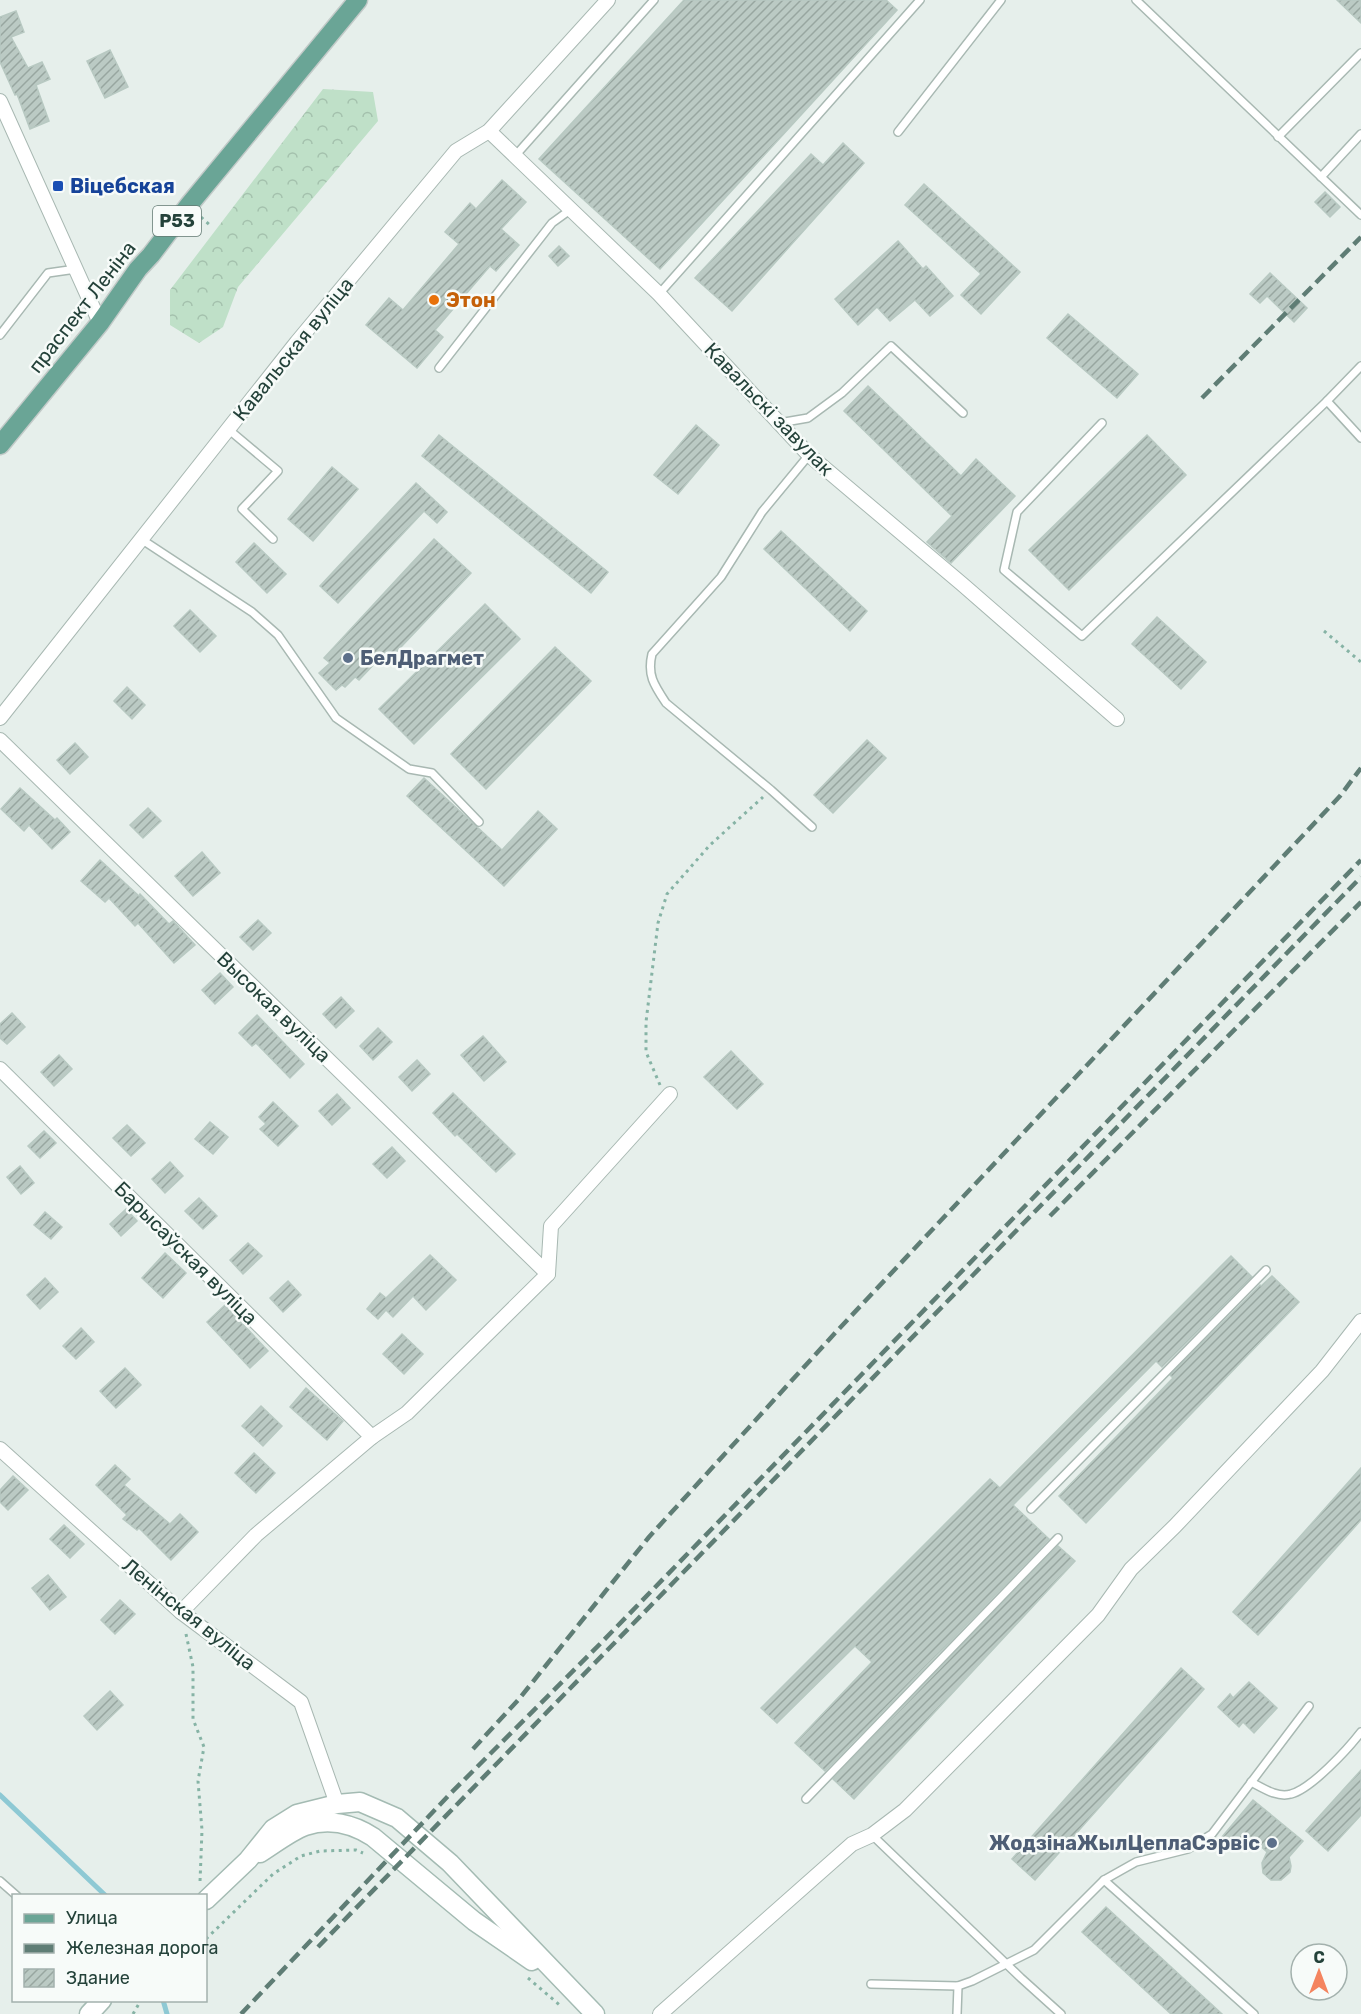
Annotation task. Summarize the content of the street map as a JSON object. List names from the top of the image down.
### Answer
{
  "streets": {
    "main road": ["Р53", "праспект Леніна"],
    "street": [
      "Кавальская вуліца",
      "Кавальскі завулак",
      "Высокая вуліца",
      "Барысаўская вуліца",
      "Ленінская вуліца"
    ]
  },
  "crossings": [
    ["Кавальская вуліца", "Кавальскі завулак"]
  ],
  "places": {
    "transit": ["Віцебская"],
    "other": ["Этон", "БелДрагмет", "ЖодзінаЖылЦеплаСэрвіс"]
  },
  "legend": ["Улица", "Железная дорога", "Здание"],
  "north": "top"
}
